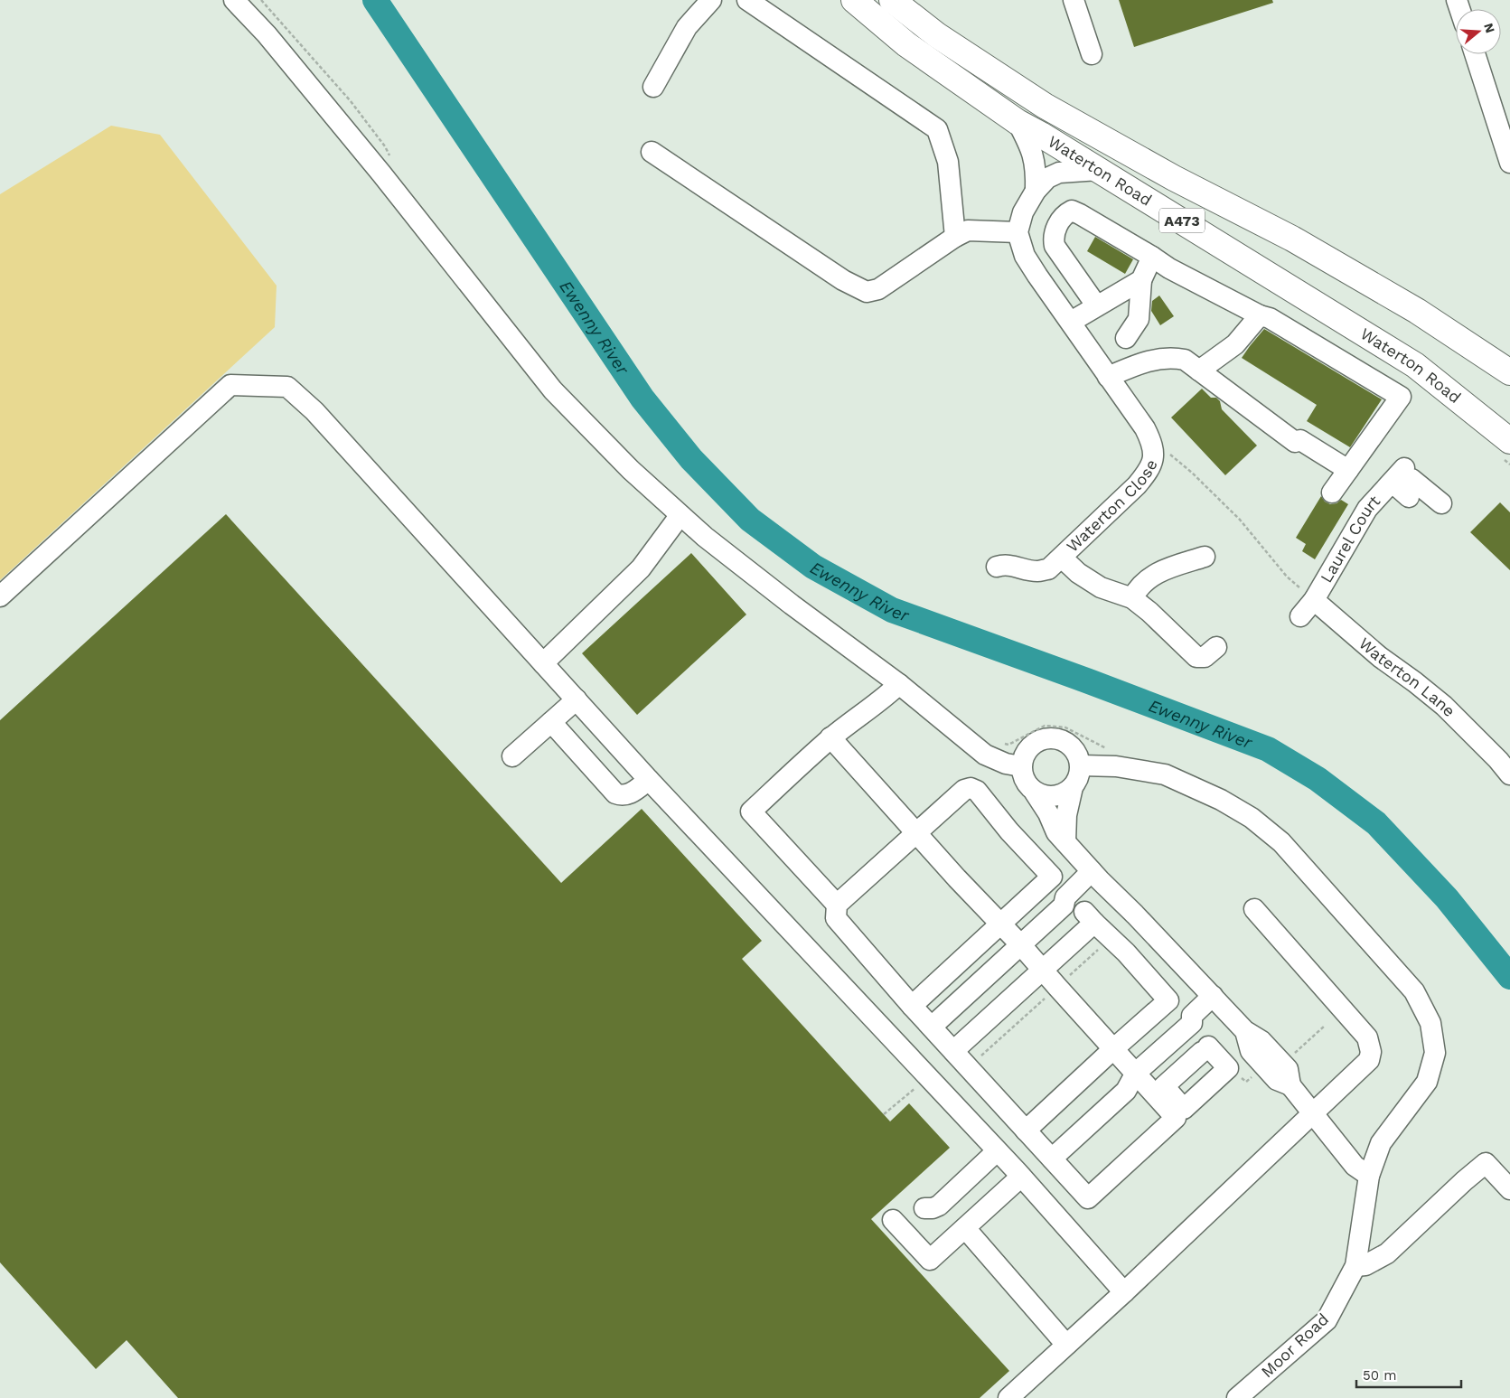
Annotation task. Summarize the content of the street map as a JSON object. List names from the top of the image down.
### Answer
{
  "streets": {
    "main road": ["Waterton Road", "A473"],
    "street": [
      "Waterton Close",
      "Laurel Court",
      "Waterton Lane",
      "Moor Road"
    ]
  },
  "crossings": [
    ["Laurel Court", "Waterton Lane"]
  ],
  "water": ["Ewenny River"],
  "scale_bar": "50 m",
  "north": "right"
}
